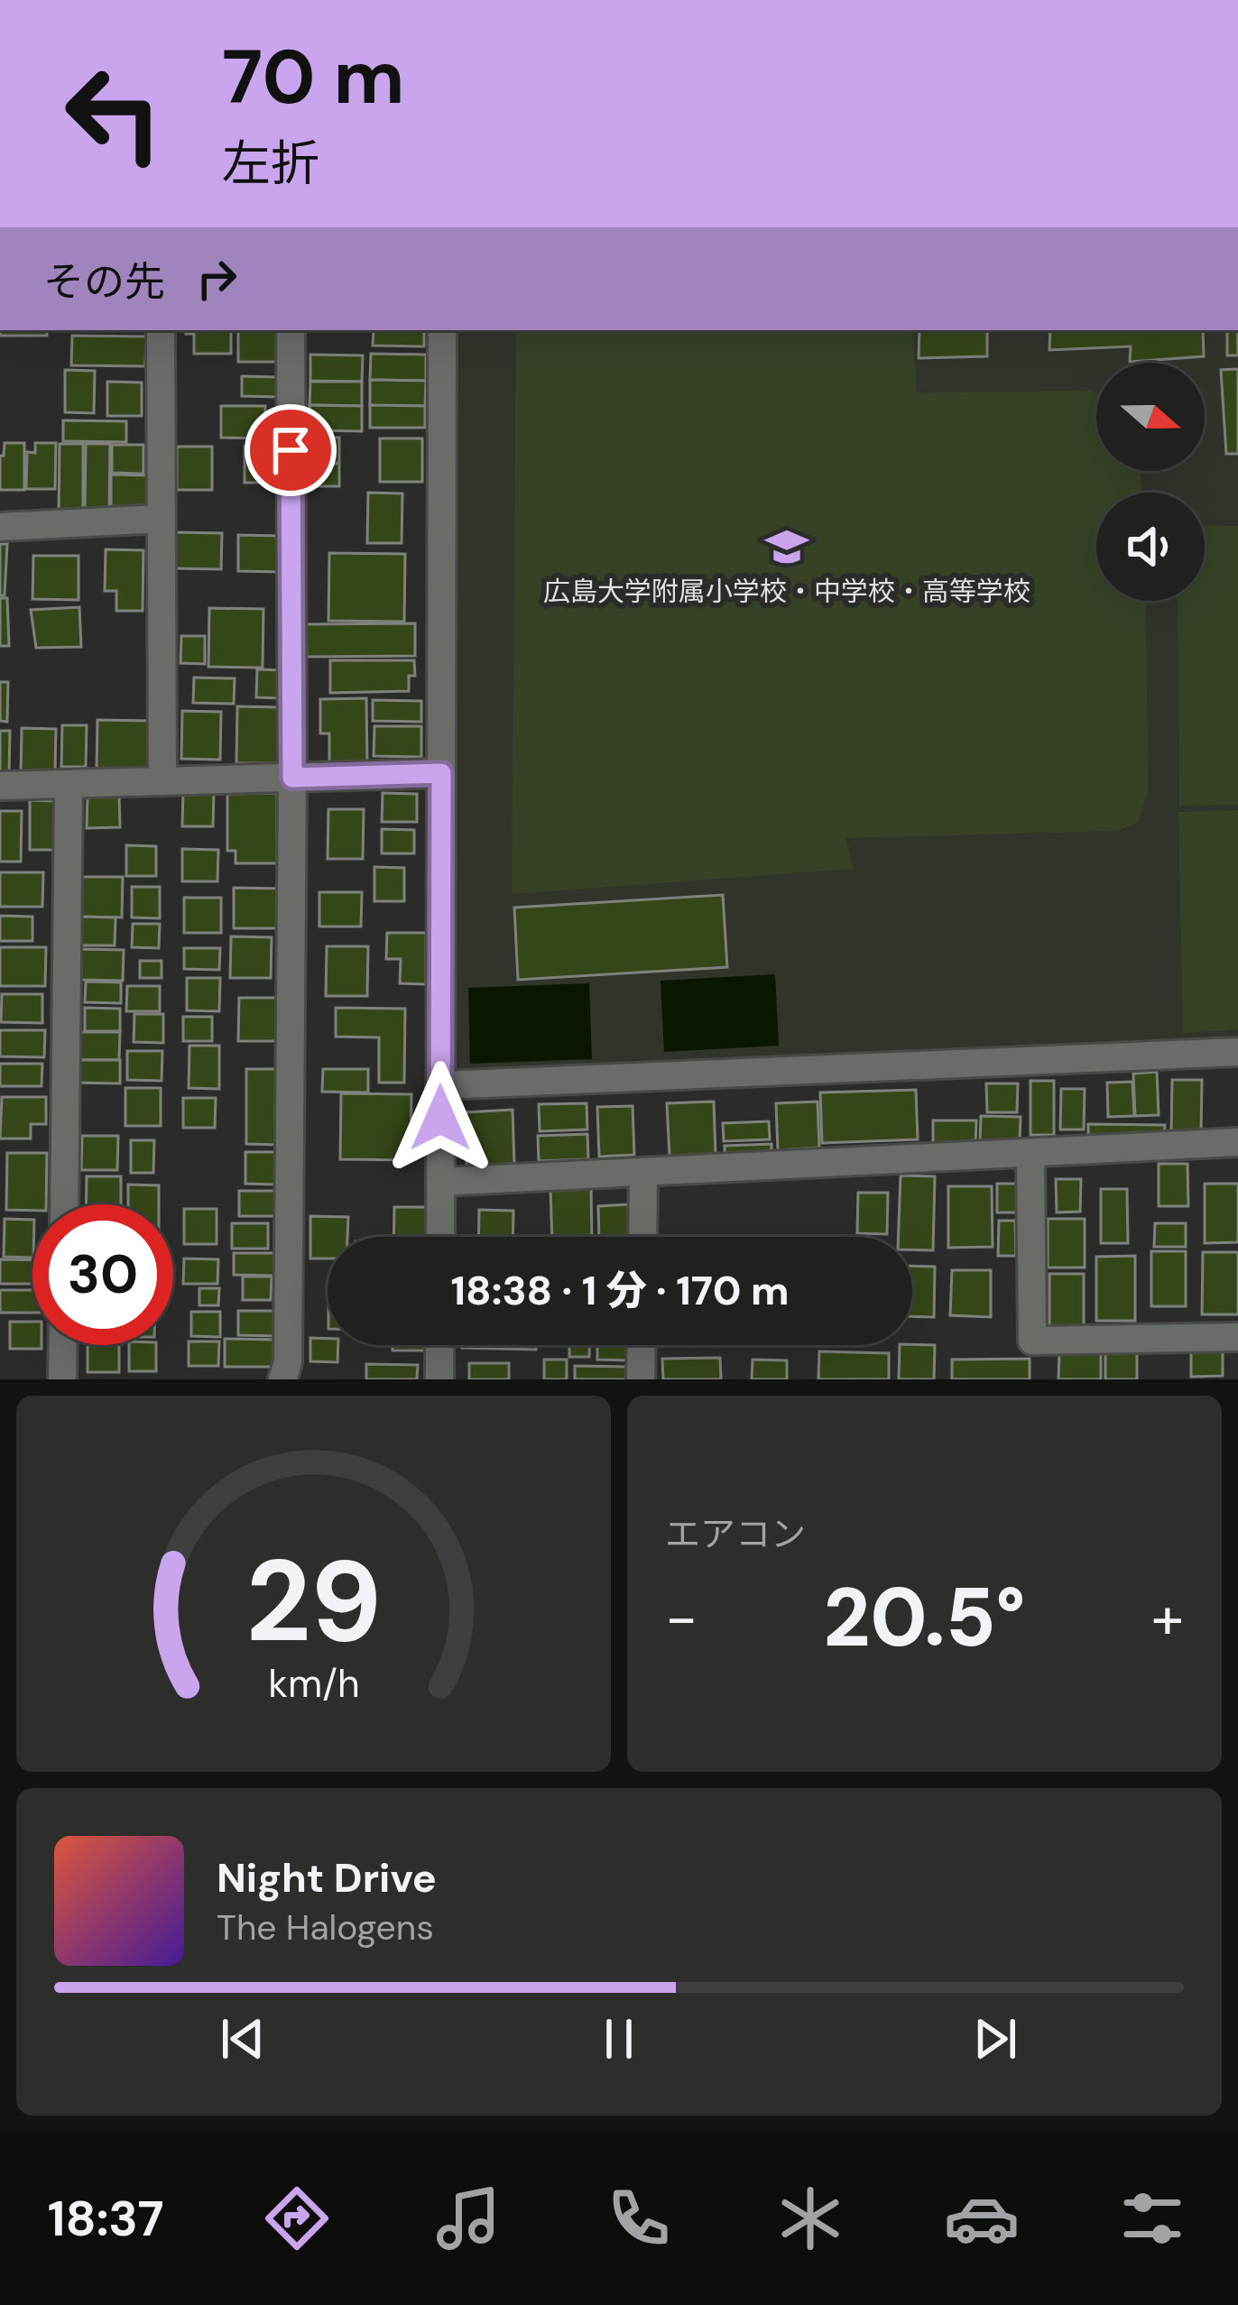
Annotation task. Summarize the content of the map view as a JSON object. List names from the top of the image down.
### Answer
{
  "places": {
    "school or university": ["広島大学附属小学校・中学校・高等学校"]
  },
  "north": "right",
  "page": {
    "turn": ["70 m", "左折"],
    "then": "その先",
    "limit": "30",
    "trip": "18:38 · 1 分 · 170 m",
    "tile": "エアコン",
    "heat": ["−", "20.5°", "+"],
    "song": ["Night Drive", "The Halogens"],
    "tabs": "18:37",
    "gauge": ["29", "km/h"]
  }
}
